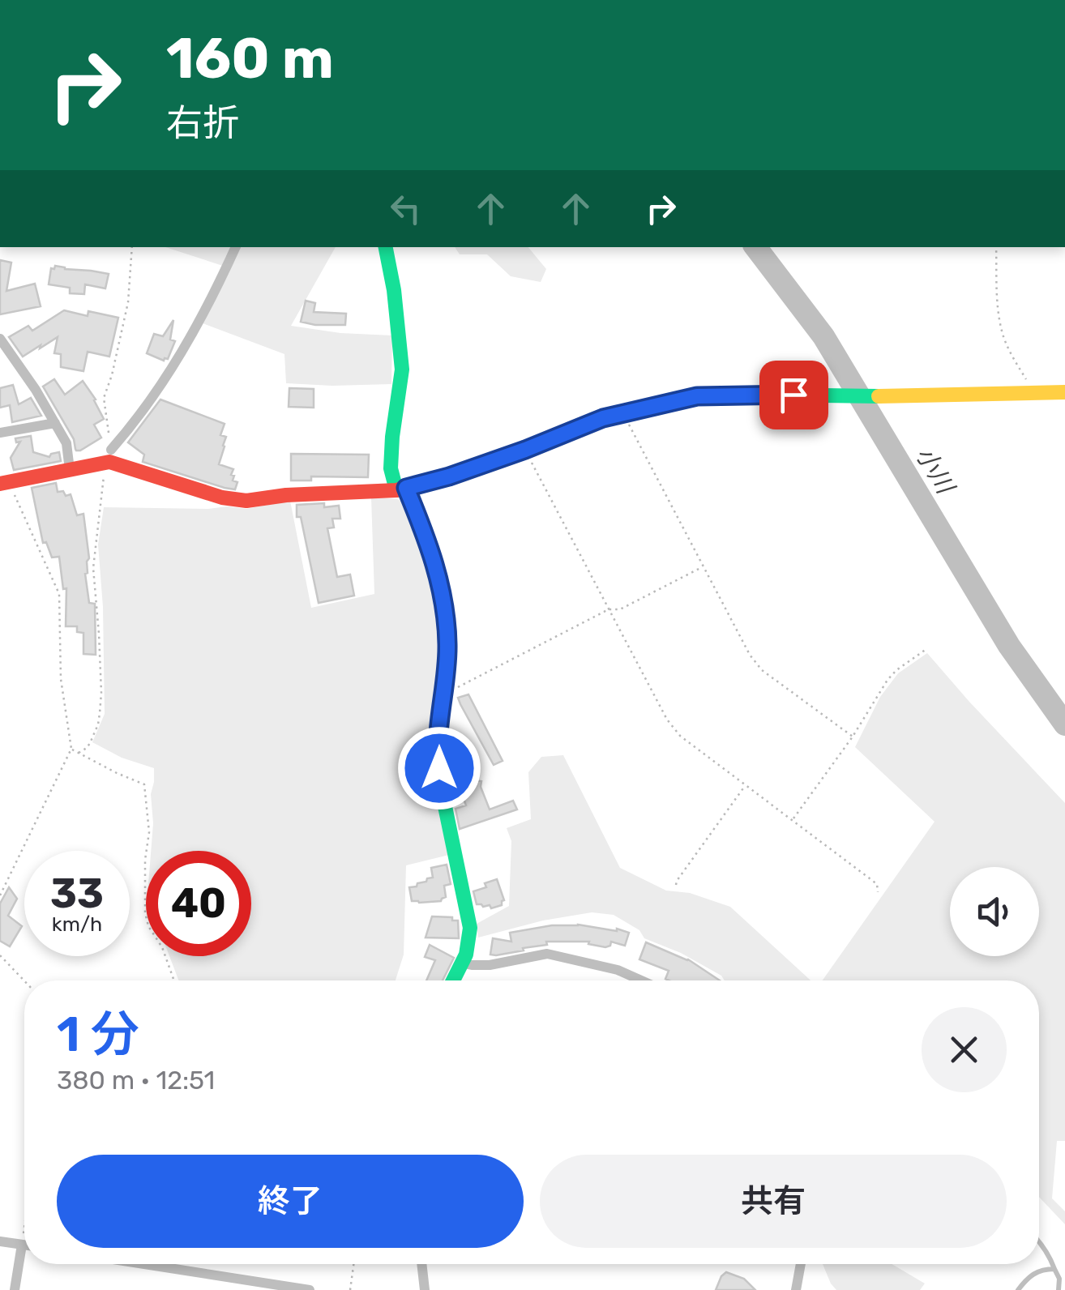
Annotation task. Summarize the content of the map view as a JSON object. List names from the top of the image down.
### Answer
{
  "water": ["小川"],
  "page": {
    "turn": ["160 m", "右折"],
    "speed": "33 km/h",
    "limit": "40",
    "heading": ["1 分", "380 m · 12:51"],
    "buttons": ["終了", "共有"]
  }
}
